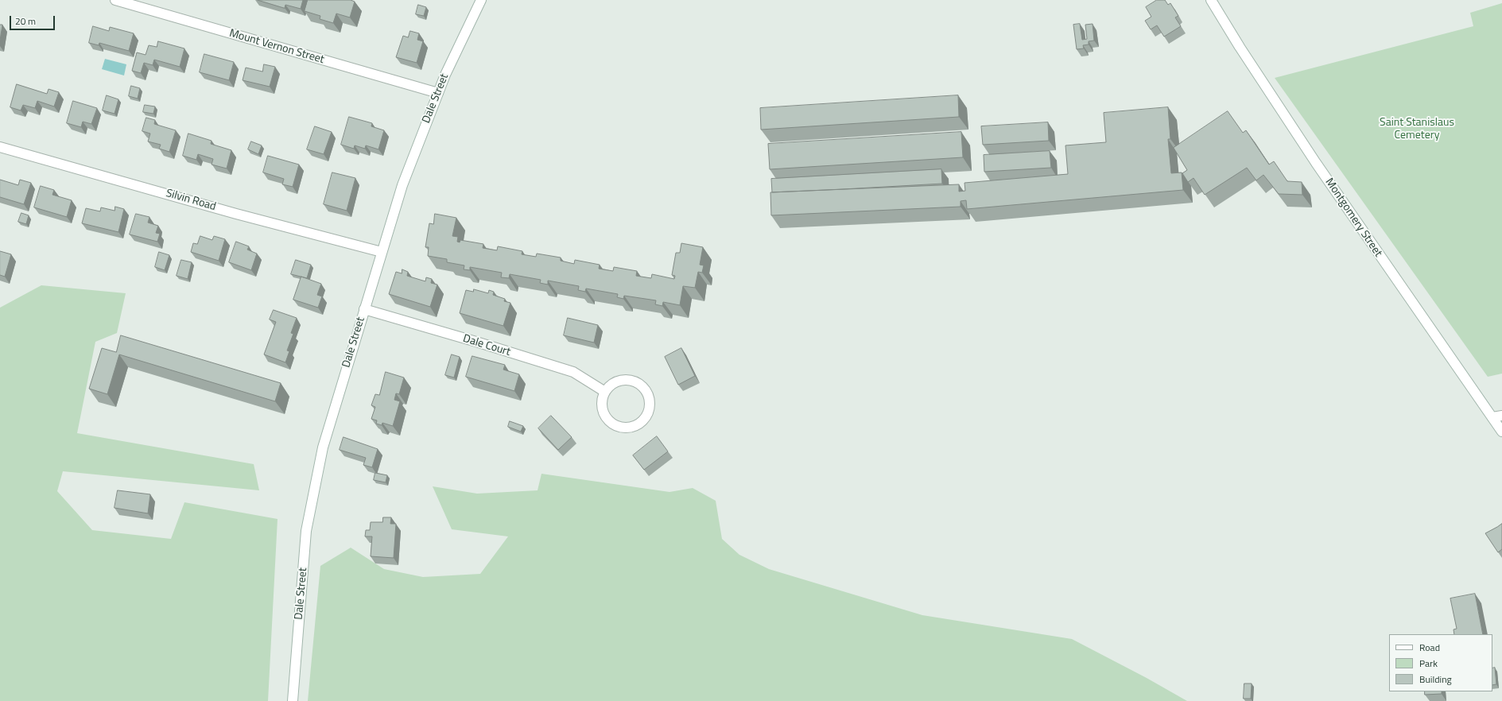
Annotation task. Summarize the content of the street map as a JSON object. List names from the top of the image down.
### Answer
{
  "streets": {
    "street": [
      "Mount Vernon Street",
      "Dale Street",
      "Silvin Road",
      "Montgomery Street",
      "Dale Court"
    ]
  },
  "crossings": [
    ["Mount Vernon Street", "Dale Street"],
    ["Dale Street", "Silvin Road"],
    ["Dale Street", "Dale Court"]
  ],
  "parks": ["Saint Stanislaus Cemetery"],
  "legend": ["Road", "Park", "Building"],
  "scale_bar": "20 m"
}
